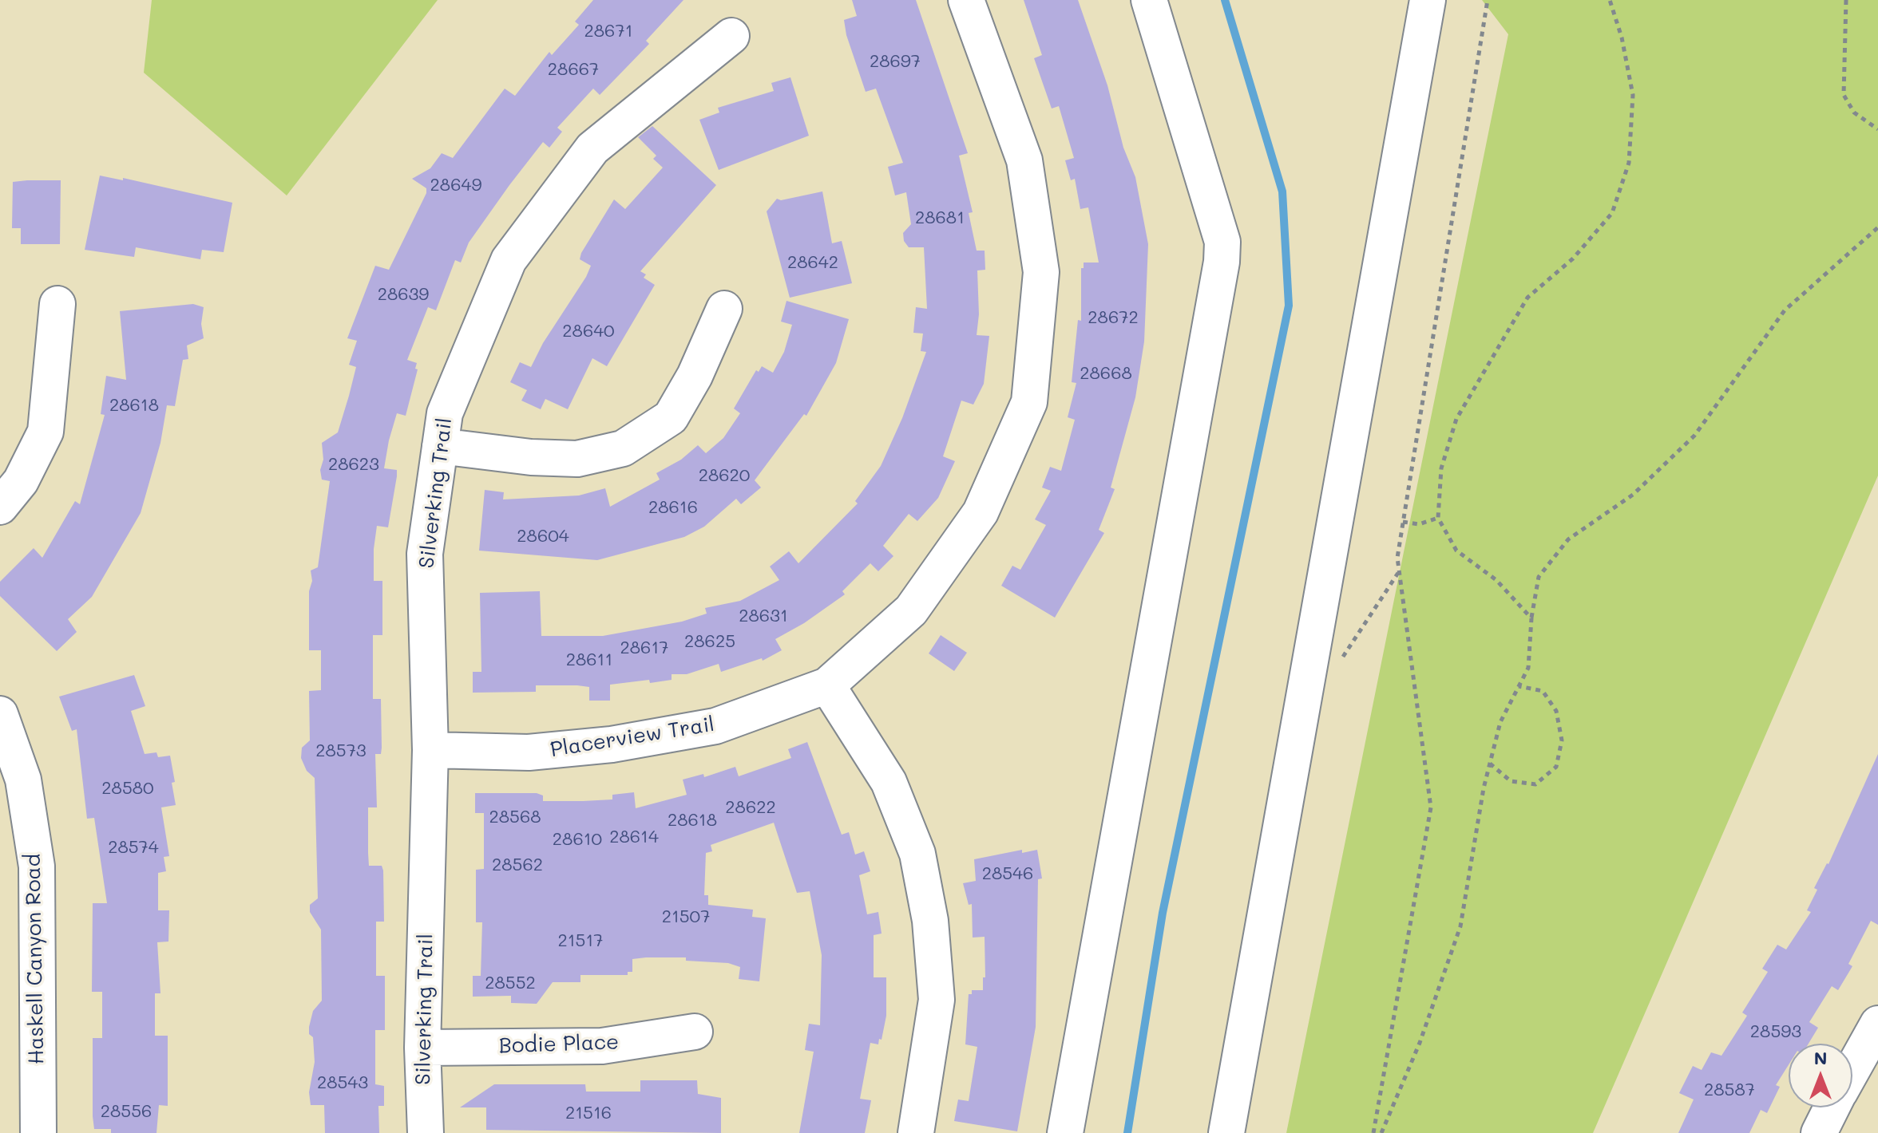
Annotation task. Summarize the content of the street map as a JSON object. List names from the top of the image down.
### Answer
{
  "streets": {
    "street": [
      "Silverking Trail",
      "Placerview Trail",
      "Haskell Canyon Road",
      "Bodie Place"
    ]
  },
  "crossings": [
    ["Silverking Trail", "Placerview Trail"],
    ["Silverking Trail", "Bodie Place"]
  ],
  "house_numbers": [
    "28671",
    "28697",
    "28667",
    "28649",
    "28681",
    "28642",
    "28639",
    "28672",
    "28640",
    "28668",
    "28618",
    "28623",
    "28620",
    "28616",
    "28604",
    "28631",
    "28625",
    "28617",
    "28611",
    "28573",
    "28580",
    "28622",
    "28568",
    "28618",
    "28614",
    "28610",
    "28574",
    "28562",
    "28546",
    "21507",
    "21517",
    "28552",
    "28593",
    "28543",
    "28587",
    "28556",
    "21516"
  ],
  "north": "top"
}
